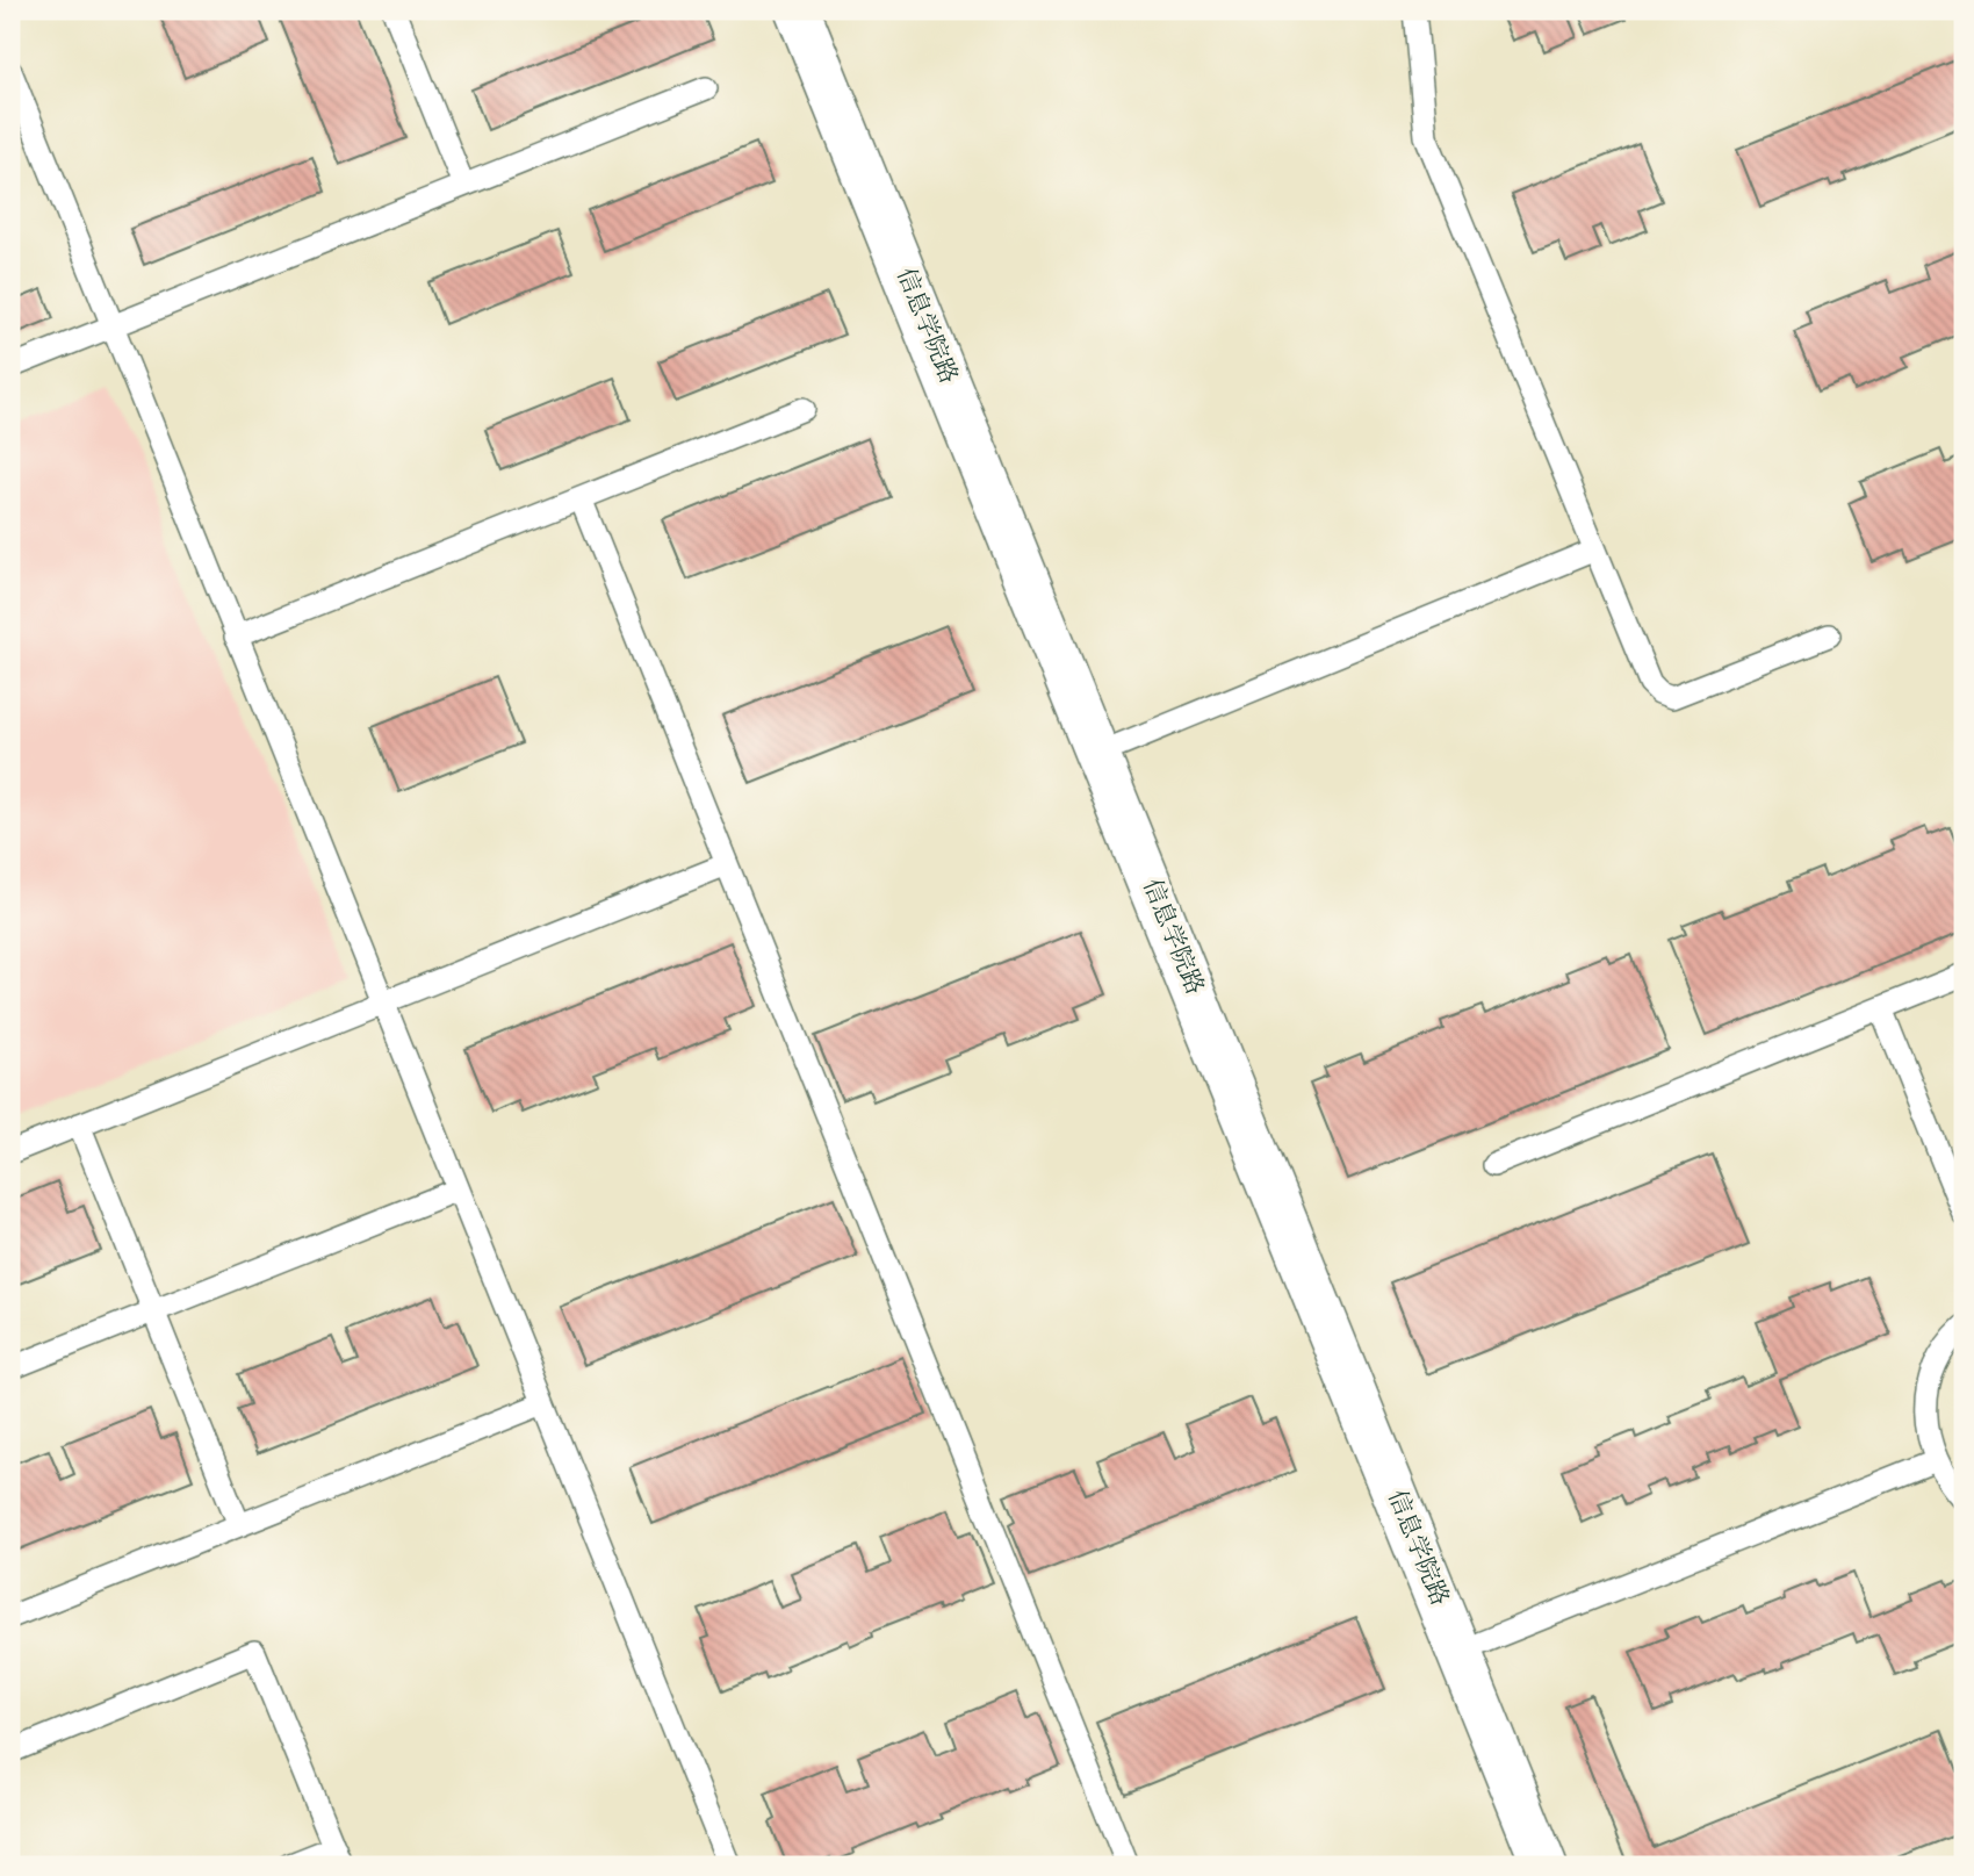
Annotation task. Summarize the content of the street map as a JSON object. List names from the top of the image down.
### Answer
{
  "streets": {
    "street": ["信息学院路"]
  }
}
